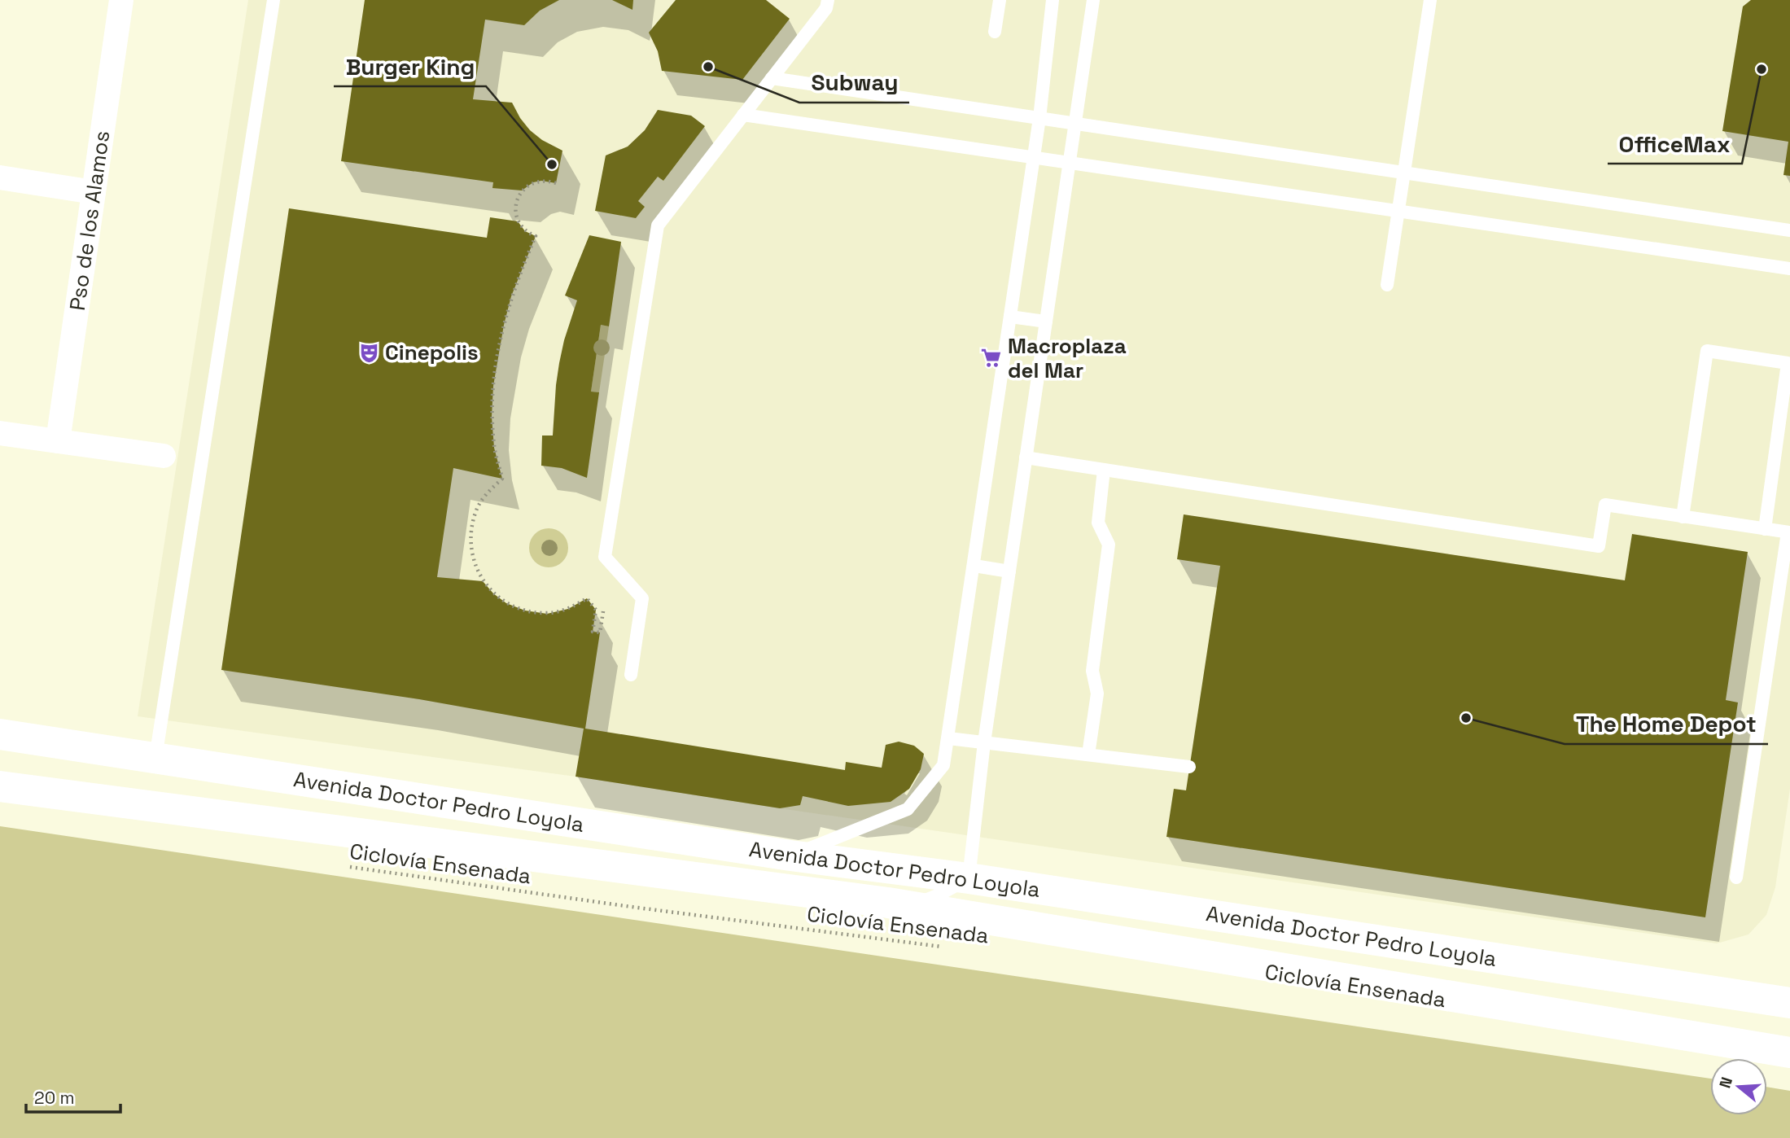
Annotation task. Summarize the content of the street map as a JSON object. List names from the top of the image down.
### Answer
{
  "streets": {
    "main road": ["Avenida Doctor Pedro Loyola"],
    "street": ["Pso de los Alamos"],
    "path": ["Ciclovía Ensenada"]
  },
  "places": {
    "other": [
      "Subway",
      "OfficeMax",
      "Burger King",
      "The Home Depot"
    ],
    "theatre": ["Cinepolis"],
    "supermarket": ["Macroplaza del Mar"]
  },
  "scale_bar": "20 m",
  "north": "left"
}
